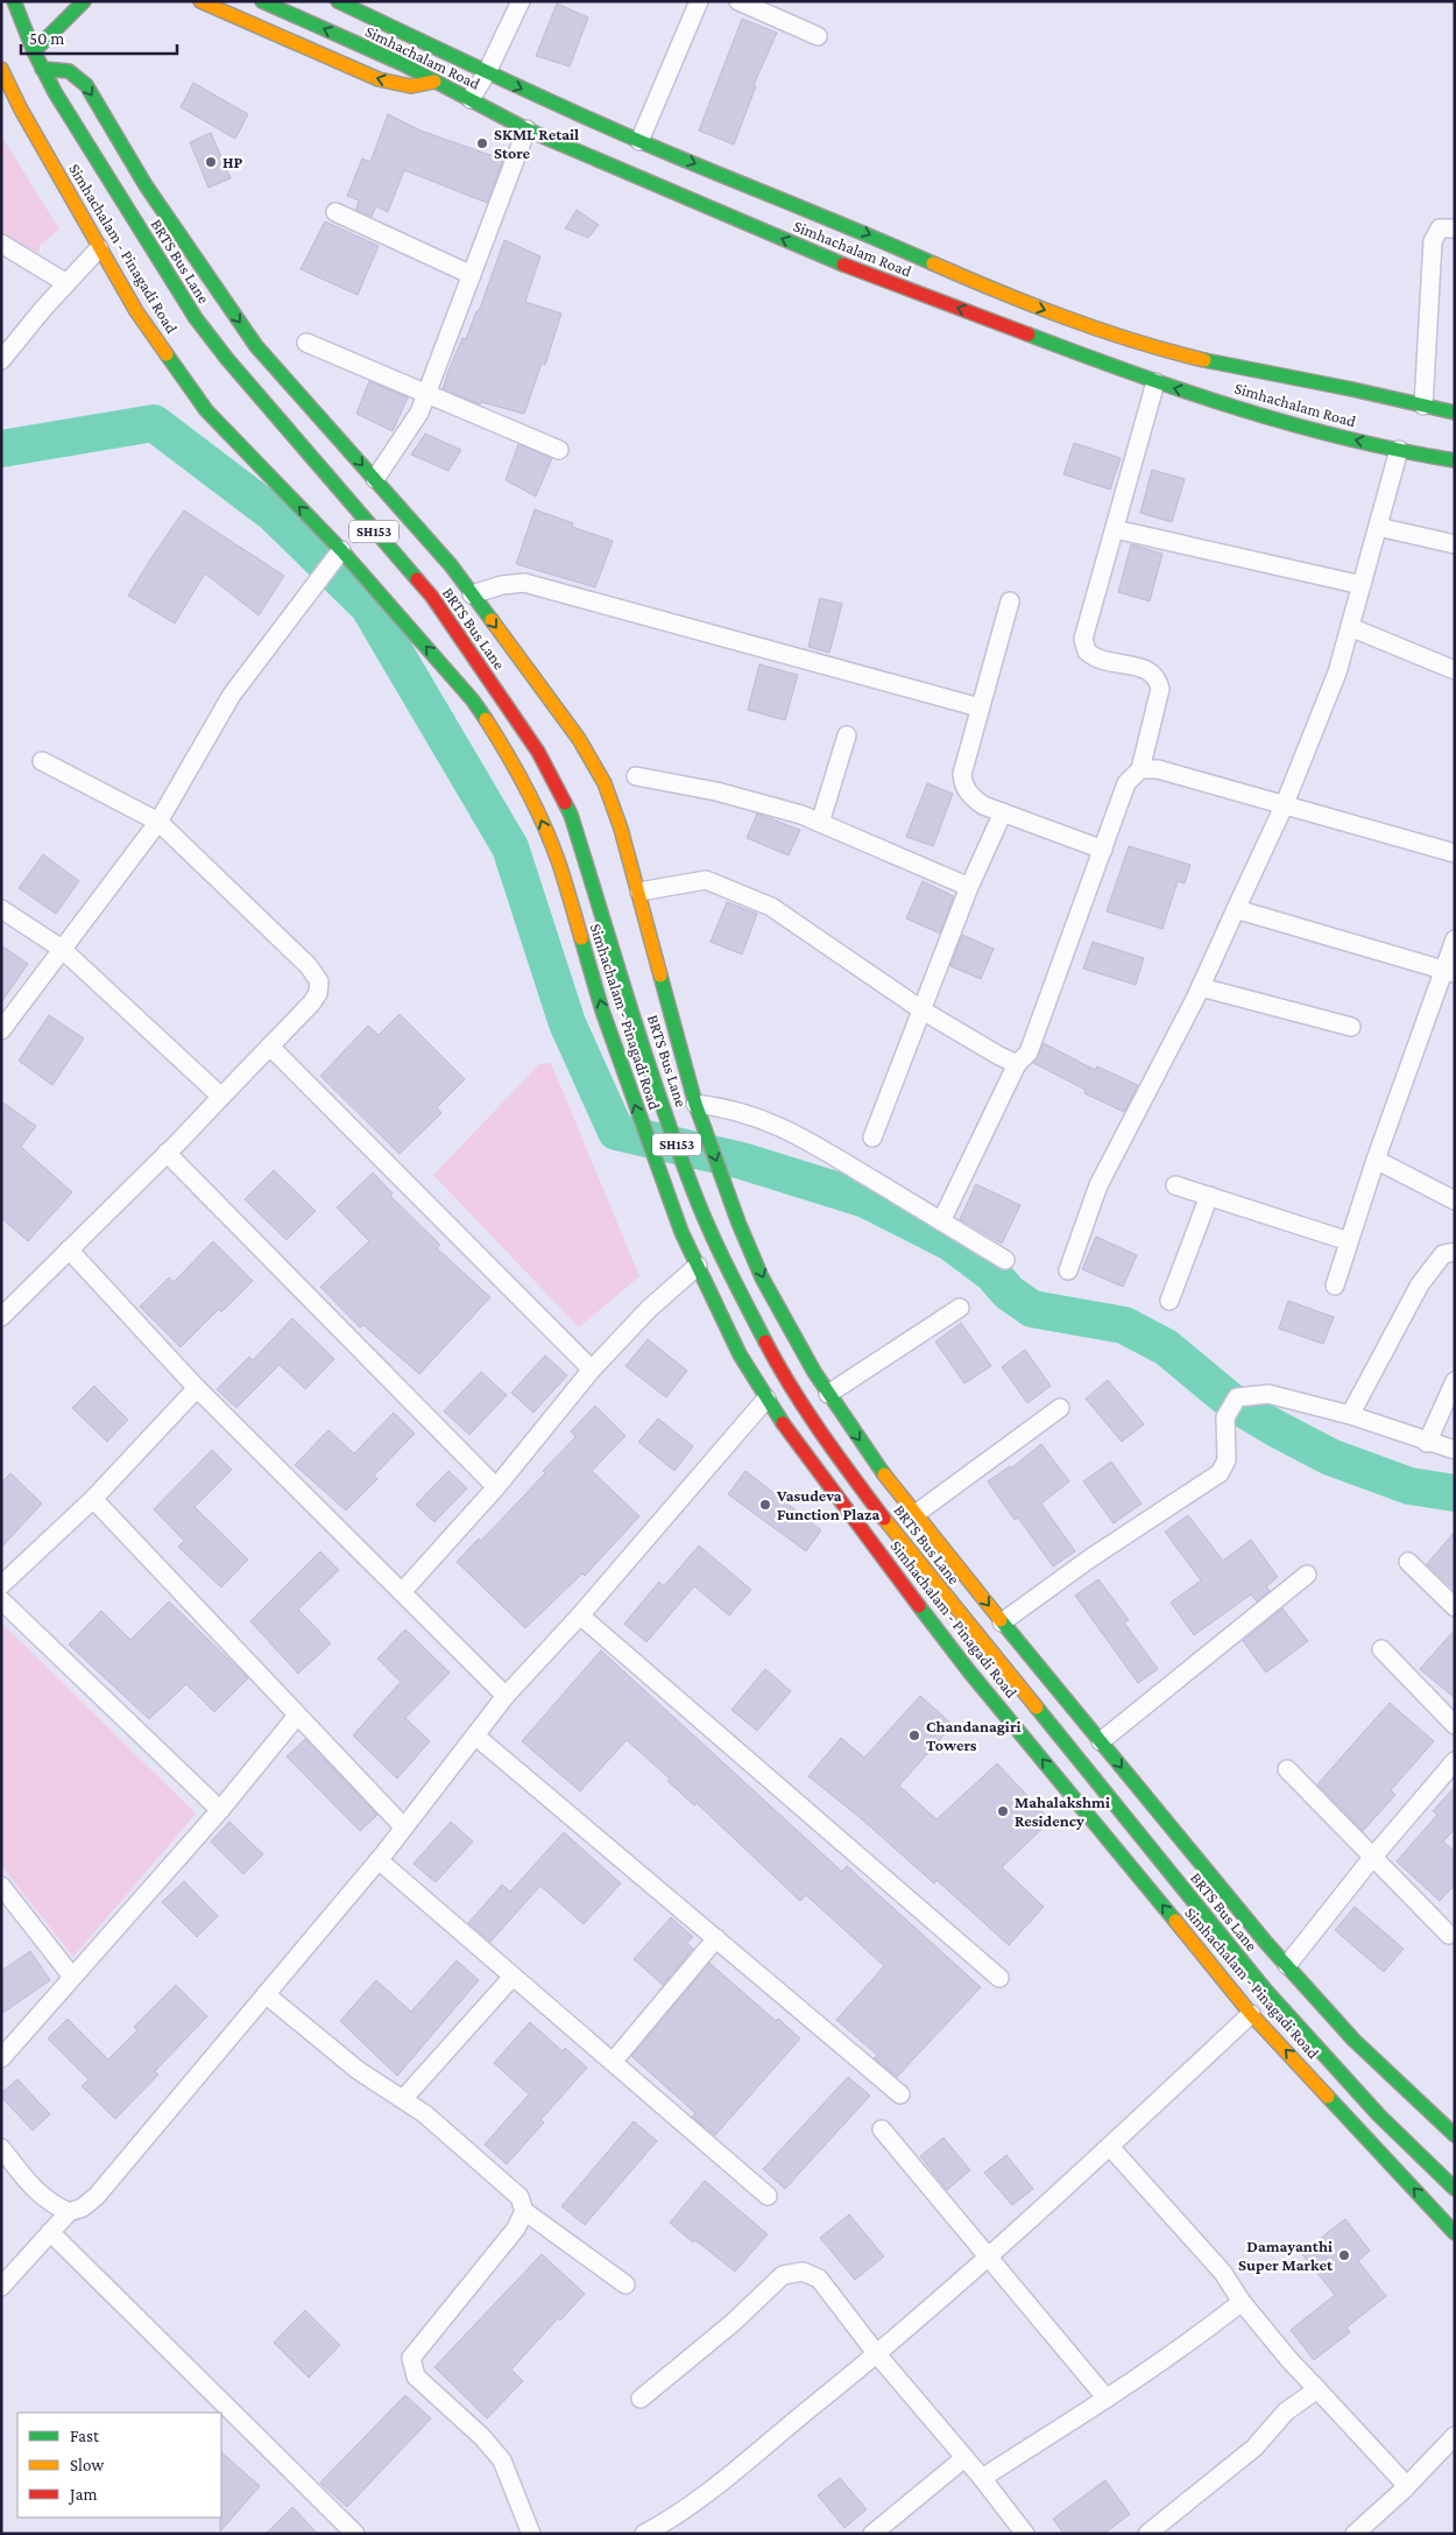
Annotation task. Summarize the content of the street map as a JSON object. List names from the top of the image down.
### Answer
{
  "streets": {
    "main road": [
      "Simhachalam Road",
      "Simhachalam - Pinagadi Road",
      "BRTS Bus Lane",
      "SH153"
    ]
  },
  "places": [
    "SKML Retail Store",
    "HP",
    "Vasudeva Function Plaza",
    "Chandanagiri Towers",
    "Mahalakshmi Residency",
    "Damayanthi Super Market"
  ],
  "legend": ["Fast", "Slow", "Jam"],
  "scale_bar": "50 m"
}
